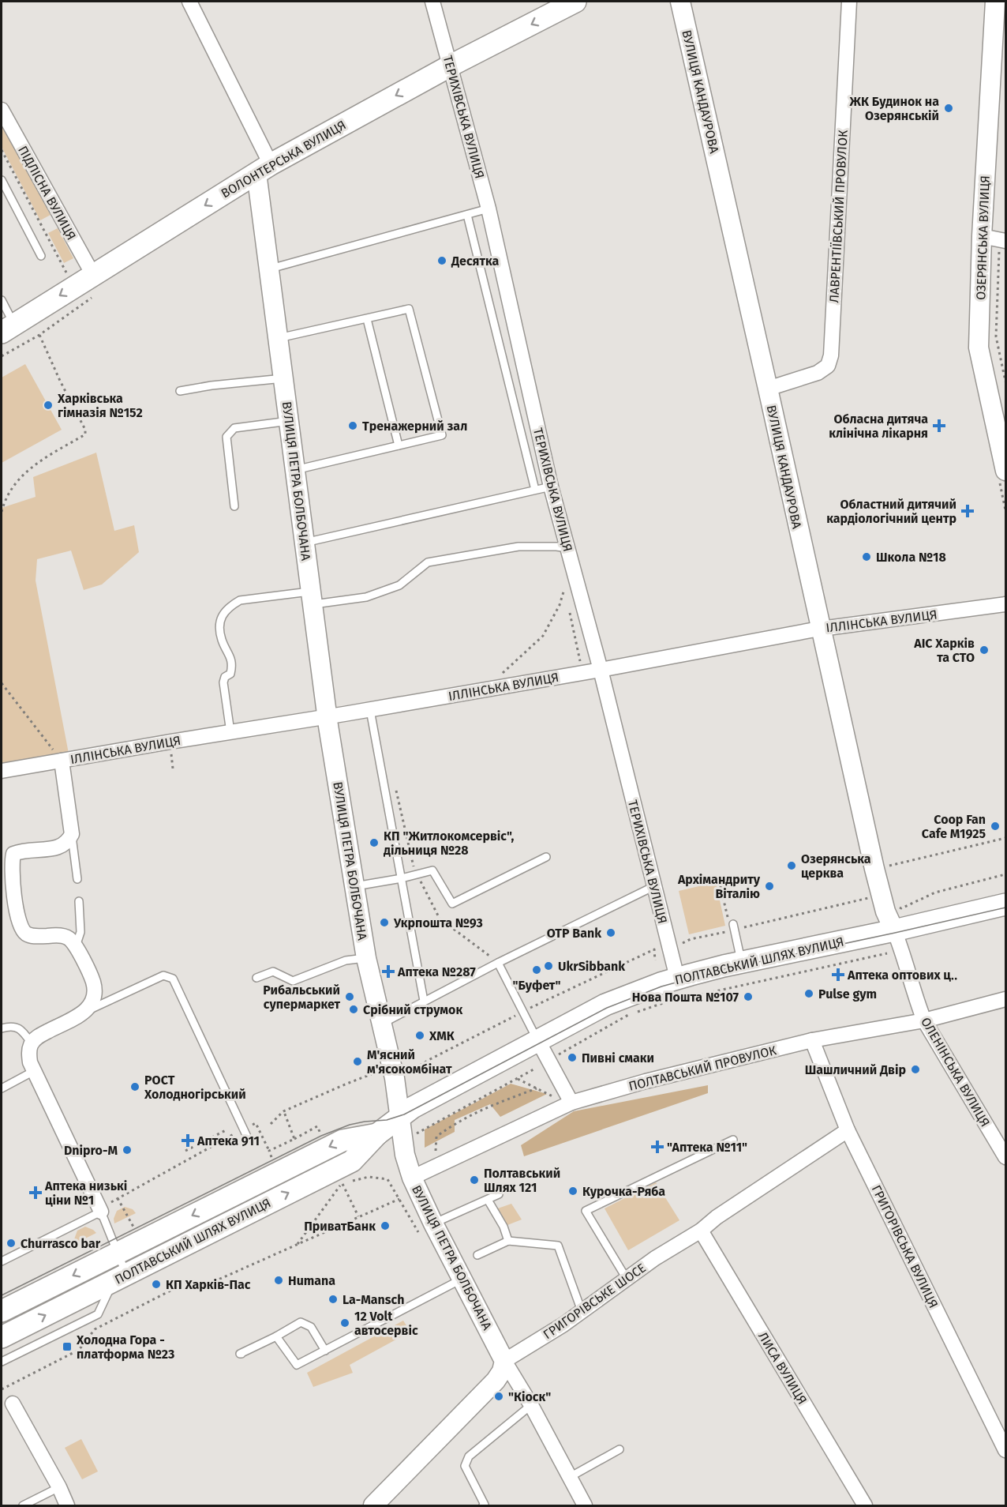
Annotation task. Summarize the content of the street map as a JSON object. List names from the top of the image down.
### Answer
{
  "streets": {
    "main road": ["ВОЛОНТЕРСЬКА ВУЛИЦЯ", "ПОЛТАВСЬКИЙ ШЛЯХ ВУЛИЦЯ"],
    "street": [
      "ВУЛИЦЯ КАНДАУРОВА",
      "ТЕРИХІВСЬКА ВУЛИЦЯ",
      "ПІДЛІСНА ВУЛИЦЯ",
      "ЛАВРЕНТІЇВСЬКИЙ ПРОВУЛОК",
      "ОЗЕРЯНСЬКА ВУЛИЦЯ",
      "ВУЛИЦЯ ПЕТРА БОЛБОЧАНА",
      "ІЛЛІНСЬКА ВУЛИЦЯ",
      "ПОЛТАВСЬКИЙ ПРОВУЛОК",
      "ОЛЕНІНСЬКА ВУЛИЦЯ",
      "ГРИГОРІВСЬКА ВУЛИЦЯ",
      "ГРИГОРІВСЬКЕ ШОСЕ",
      "ЛИСА ВУЛИЦЯ"
    ]
  },
  "crossings": [
    ["ВУЛИЦЯ КАНДАУРОВА", "ЛАВРЕНТІЇВСЬКИЙ ПРОВУЛОК"],
    ["ВУЛИЦЯ КАНДАУРОВА", "ІЛЛІНСЬКА ВУЛИЦЯ"],
    ["ВУЛИЦЯ КАНДАУРОВА", "ПОЛТАВСЬКИЙ ШЛЯХ ВУЛИЦЯ"],
    ["ВУЛИЦЯ КАНДАУРОВА", "ОЛЕНІНСЬКА ВУЛИЦЯ"],
    ["ТЕРИХІВСЬКА ВУЛИЦЯ", "ВОЛОНТЕРСЬКА ВУЛИЦЯ"],
    ["ТЕРИХІВСЬКА ВУЛИЦЯ", "ІЛЛІНСЬКА ВУЛИЦЯ"],
    ["ТЕРИХІВСЬКА ВУЛИЦЯ", "ПОЛТАВСЬКИЙ ШЛЯХ ВУЛИЦЯ"],
    ["ВОЛОНТЕРСЬКА ВУЛИЦЯ", "ПІДЛІСНА ВУЛИЦЯ"],
    ["ВОЛОНТЕРСЬКА ВУЛИЦЯ", "ВУЛИЦЯ ПЕТРА БОЛБОЧАНА"],
    ["ВУЛИЦЯ ПЕТРА БОЛБОЧАНА", "ІЛЛІНСЬКА ВУЛИЦЯ"],
    ["ВУЛИЦЯ ПЕТРА БОЛБОЧАНА", "ПОЛТАВСЬКИЙ ШЛЯХ ВУЛИЦЯ"],
    ["ВУЛИЦЯ ПЕТРА БОЛБОЧАНА", "ПОЛТАВСЬКИЙ ПРОВУЛОК"],
    ["ВУЛИЦЯ ПЕТРА БОЛБОЧАНА", "ГРИГОРІВСЬКЕ ШОСЕ"],
    ["ПОЛТАВСЬКИЙ ШЛЯХ ВУЛИЦЯ", "ОЛЕНІНСЬКА ВУЛИЦЯ"],
    ["ПОЛТАВСЬКИЙ ПРОВУЛОК", "ОЛЕНІНСЬКА ВУЛИЦЯ"],
    ["ПОЛТАВСЬКИЙ ПРОВУЛОК", "ГРИГОРІВСЬКА ВУЛИЦЯ"],
    ["ГРИГОРІВСЬКА ВУЛИЦЯ", "ГРИГОРІВСЬКЕ ШОСЕ"],
    ["ГРИГОРІВСЬКЕ ШОСЕ", "ЛИСА ВУЛИЦЯ"]
  ],
  "one_way": ["ВОЛОНТЕРСЬКА ВУЛИЦЯ"],
  "places": {
    "other": [
      "ЖК Будинок на Озерянській",
      "Десятка",
      "Харківська гімназія №152",
      "Тренажерний зал",
      "Школа №18",
      "АІС Харків та СТО",
      "Coop Fan Cafe M1925",
      "КП \"Житлокомсервіс\", дільниця №28",
      "Озерянська церква",
      "Архімандриту Віталію",
      "Укрпошта №93",
      "OTP Bank",
      "UkrSibbank",
      "\"Буфет\"",
      "Pulse gym",
      "Рибальський супермаркет",
      "Нова Пошта №107",
      "Срібний струмок",
      "ХМК",
      "Пивні смаки",
      "М'ясний м'ясокомбінат",
      "Шашличний Двір",
      "РОСТ Холодногірський",
      "Dnipro-M",
      "Полтавський Шлях 121",
      "Курочка-Ряба",
      "ПриватБанк",
      "Churrasco bar",
      "Humana",
      "КП Харків-Пас",
      "La-Mansch",
      "12 Volt автосервіс",
      "\"Кіоск\""
    ],
    "health": [
      "Обласна дитяча клінічна лікарня",
      "Областний дитячий кардіологічний центр",
      "Аптека №287",
      "Аптека оптових ц‥",
      "Аптека 911",
      "\"Аптека №11\"",
      "Аптека низькі ціни №1"
    ],
    "transit": ["Холодна Гора - платформа №23"]
  }
}
